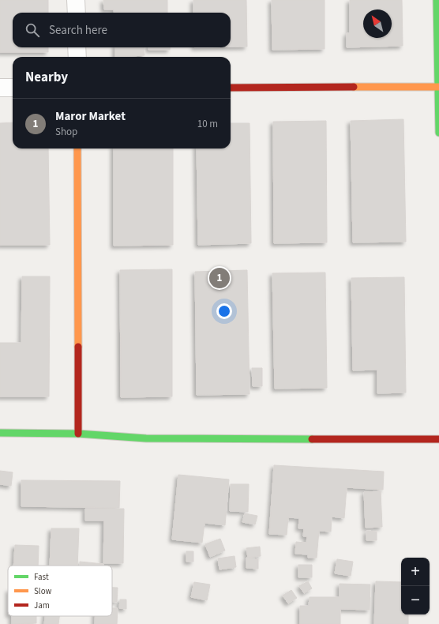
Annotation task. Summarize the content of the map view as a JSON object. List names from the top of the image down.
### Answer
{
  "legend": ["Fast", "Slow", "Jam"],
  "north": "top left",
  "page": {
    "search": "Search here",
    "heading": "Nearby",
    "list": [
      {
        "mark": "1",
        "name": "Maror Market",
        "note": "Shop",
        "value": "10 m"
      }
    ],
    "pins": "1",
    "map_buttons": ["+", "−"]
  }
}
